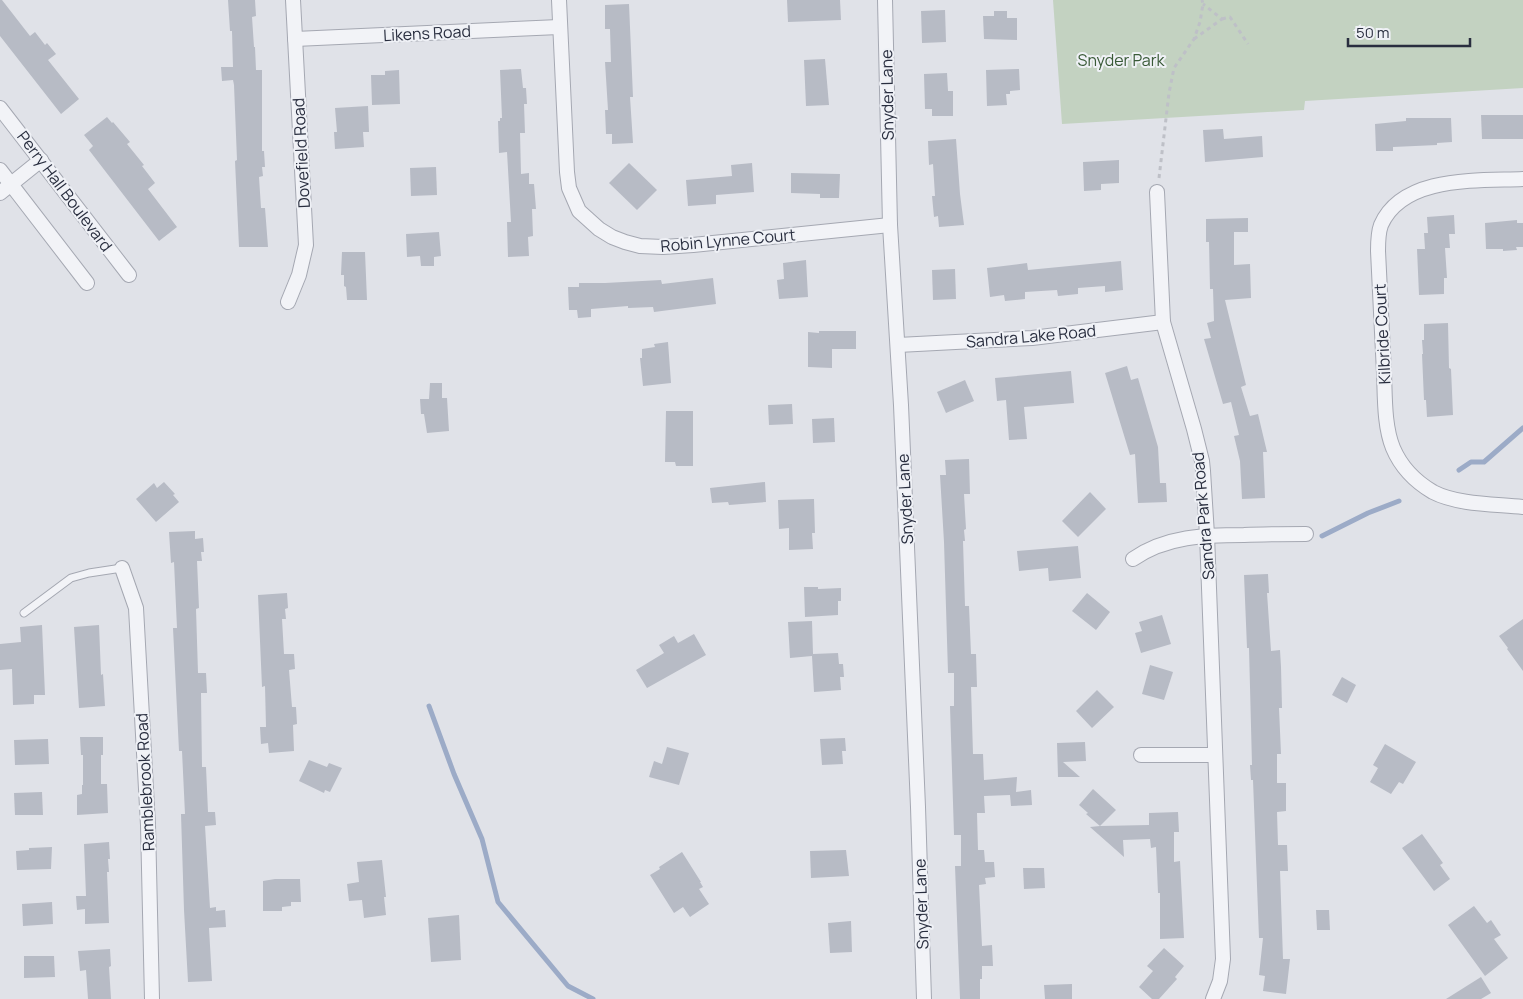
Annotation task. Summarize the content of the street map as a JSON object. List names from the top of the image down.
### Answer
{
  "streets": {
    "street": [
      "Likens Road",
      "Snyder Lane",
      "Dovefield Road",
      "Perry Hall Boulevard",
      "Robin Lynne Court",
      "Kilbride Court",
      "Sandra Lake Road",
      "Sandra Park Road",
      "Ramblebrook Road"
    ]
  },
  "crossings": [
    ["Likens Road", "Dovefield Road"],
    ["Likens Road", "Robin Lynne Court"],
    ["Snyder Lane", "Robin Lynne Court"],
    ["Snyder Lane", "Sandra Lake Road"],
    ["Sandra Lake Road", "Sandra Park Road"]
  ],
  "parks": ["Snyder Park"],
  "scale_bar": "50 m"
}
